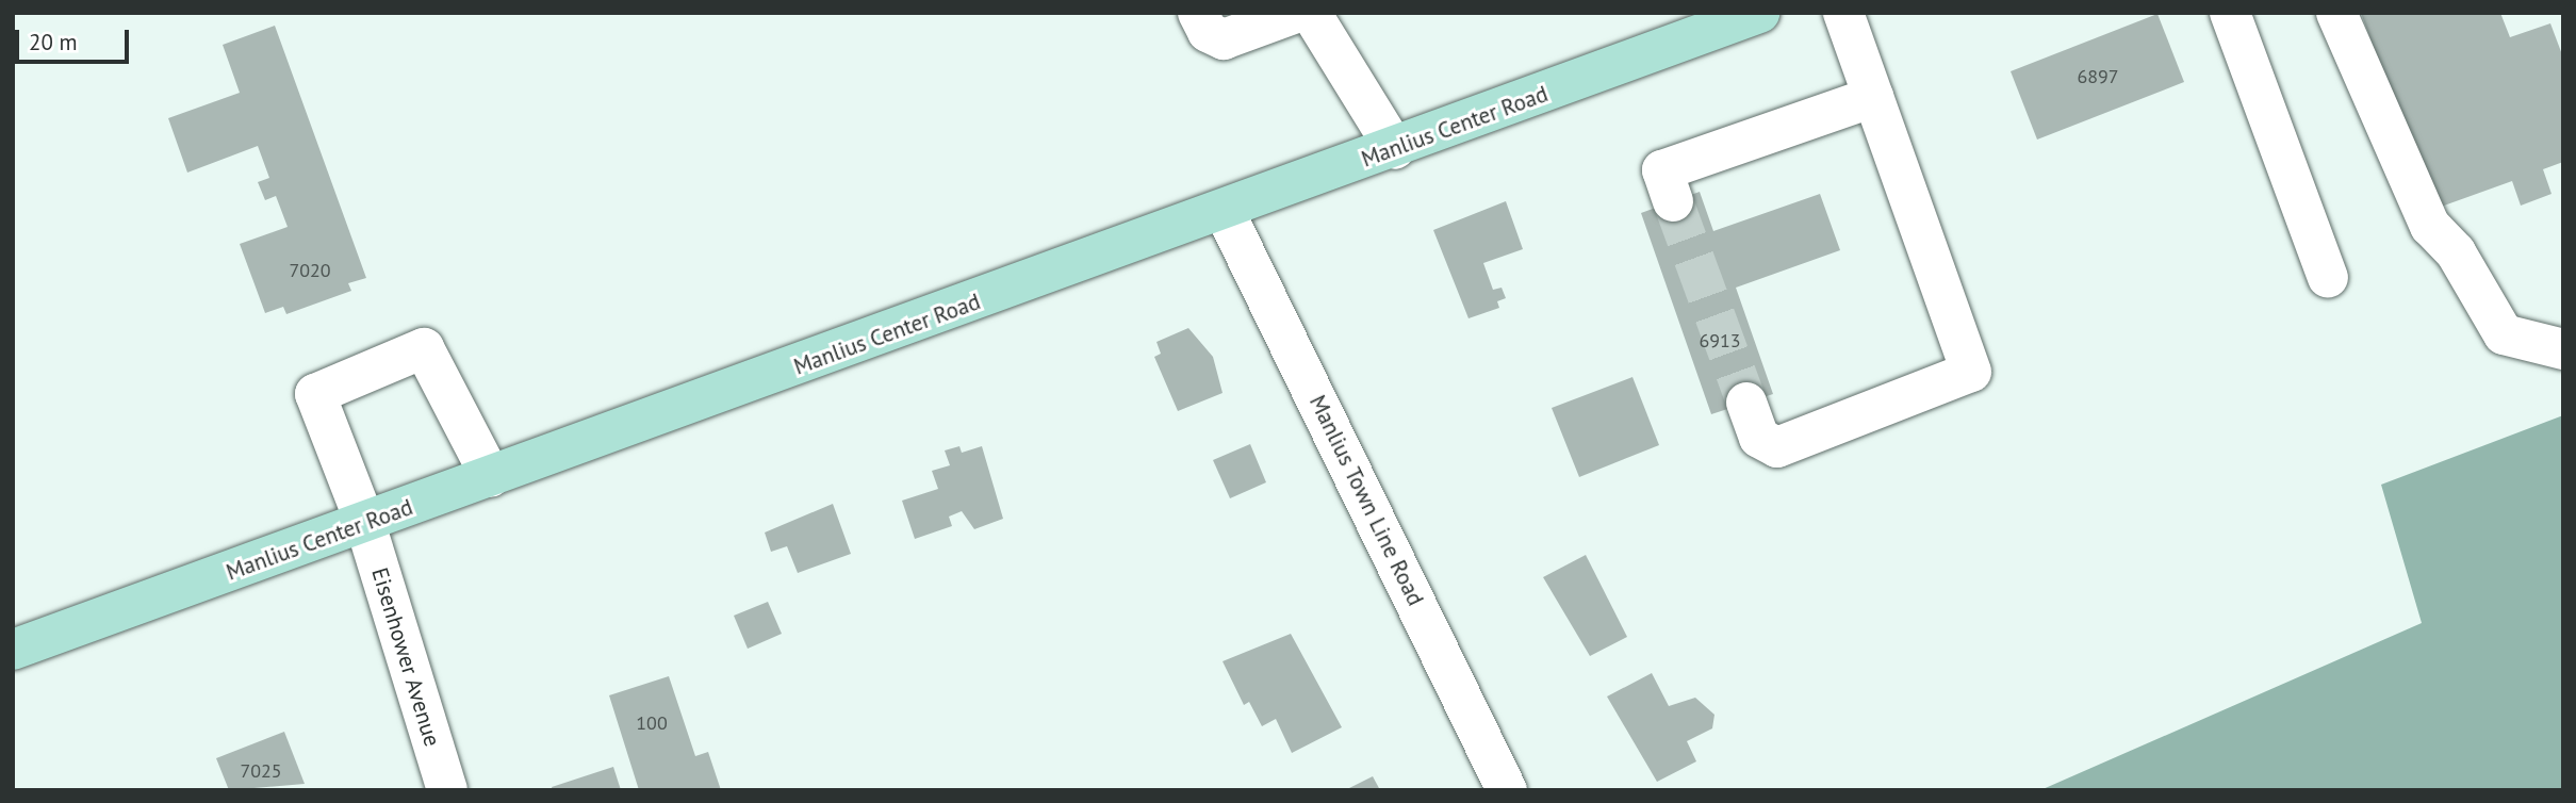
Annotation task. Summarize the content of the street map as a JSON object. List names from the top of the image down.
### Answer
{
  "streets": {
    "main road": ["Manlius Center Road"],
    "street": ["Manlius Town Line Road", "Eisenhower Avenue"]
  },
  "crossings": [
    ["Manlius Center Road", "Manlius Town Line Road"],
    ["Manlius Center Road", "Eisenhower Avenue"]
  ],
  "house_numbers": [
    "6897",
    "7020",
    "6913",
    "100",
    "7025"
  ],
  "scale_bar": "20 m"
}
